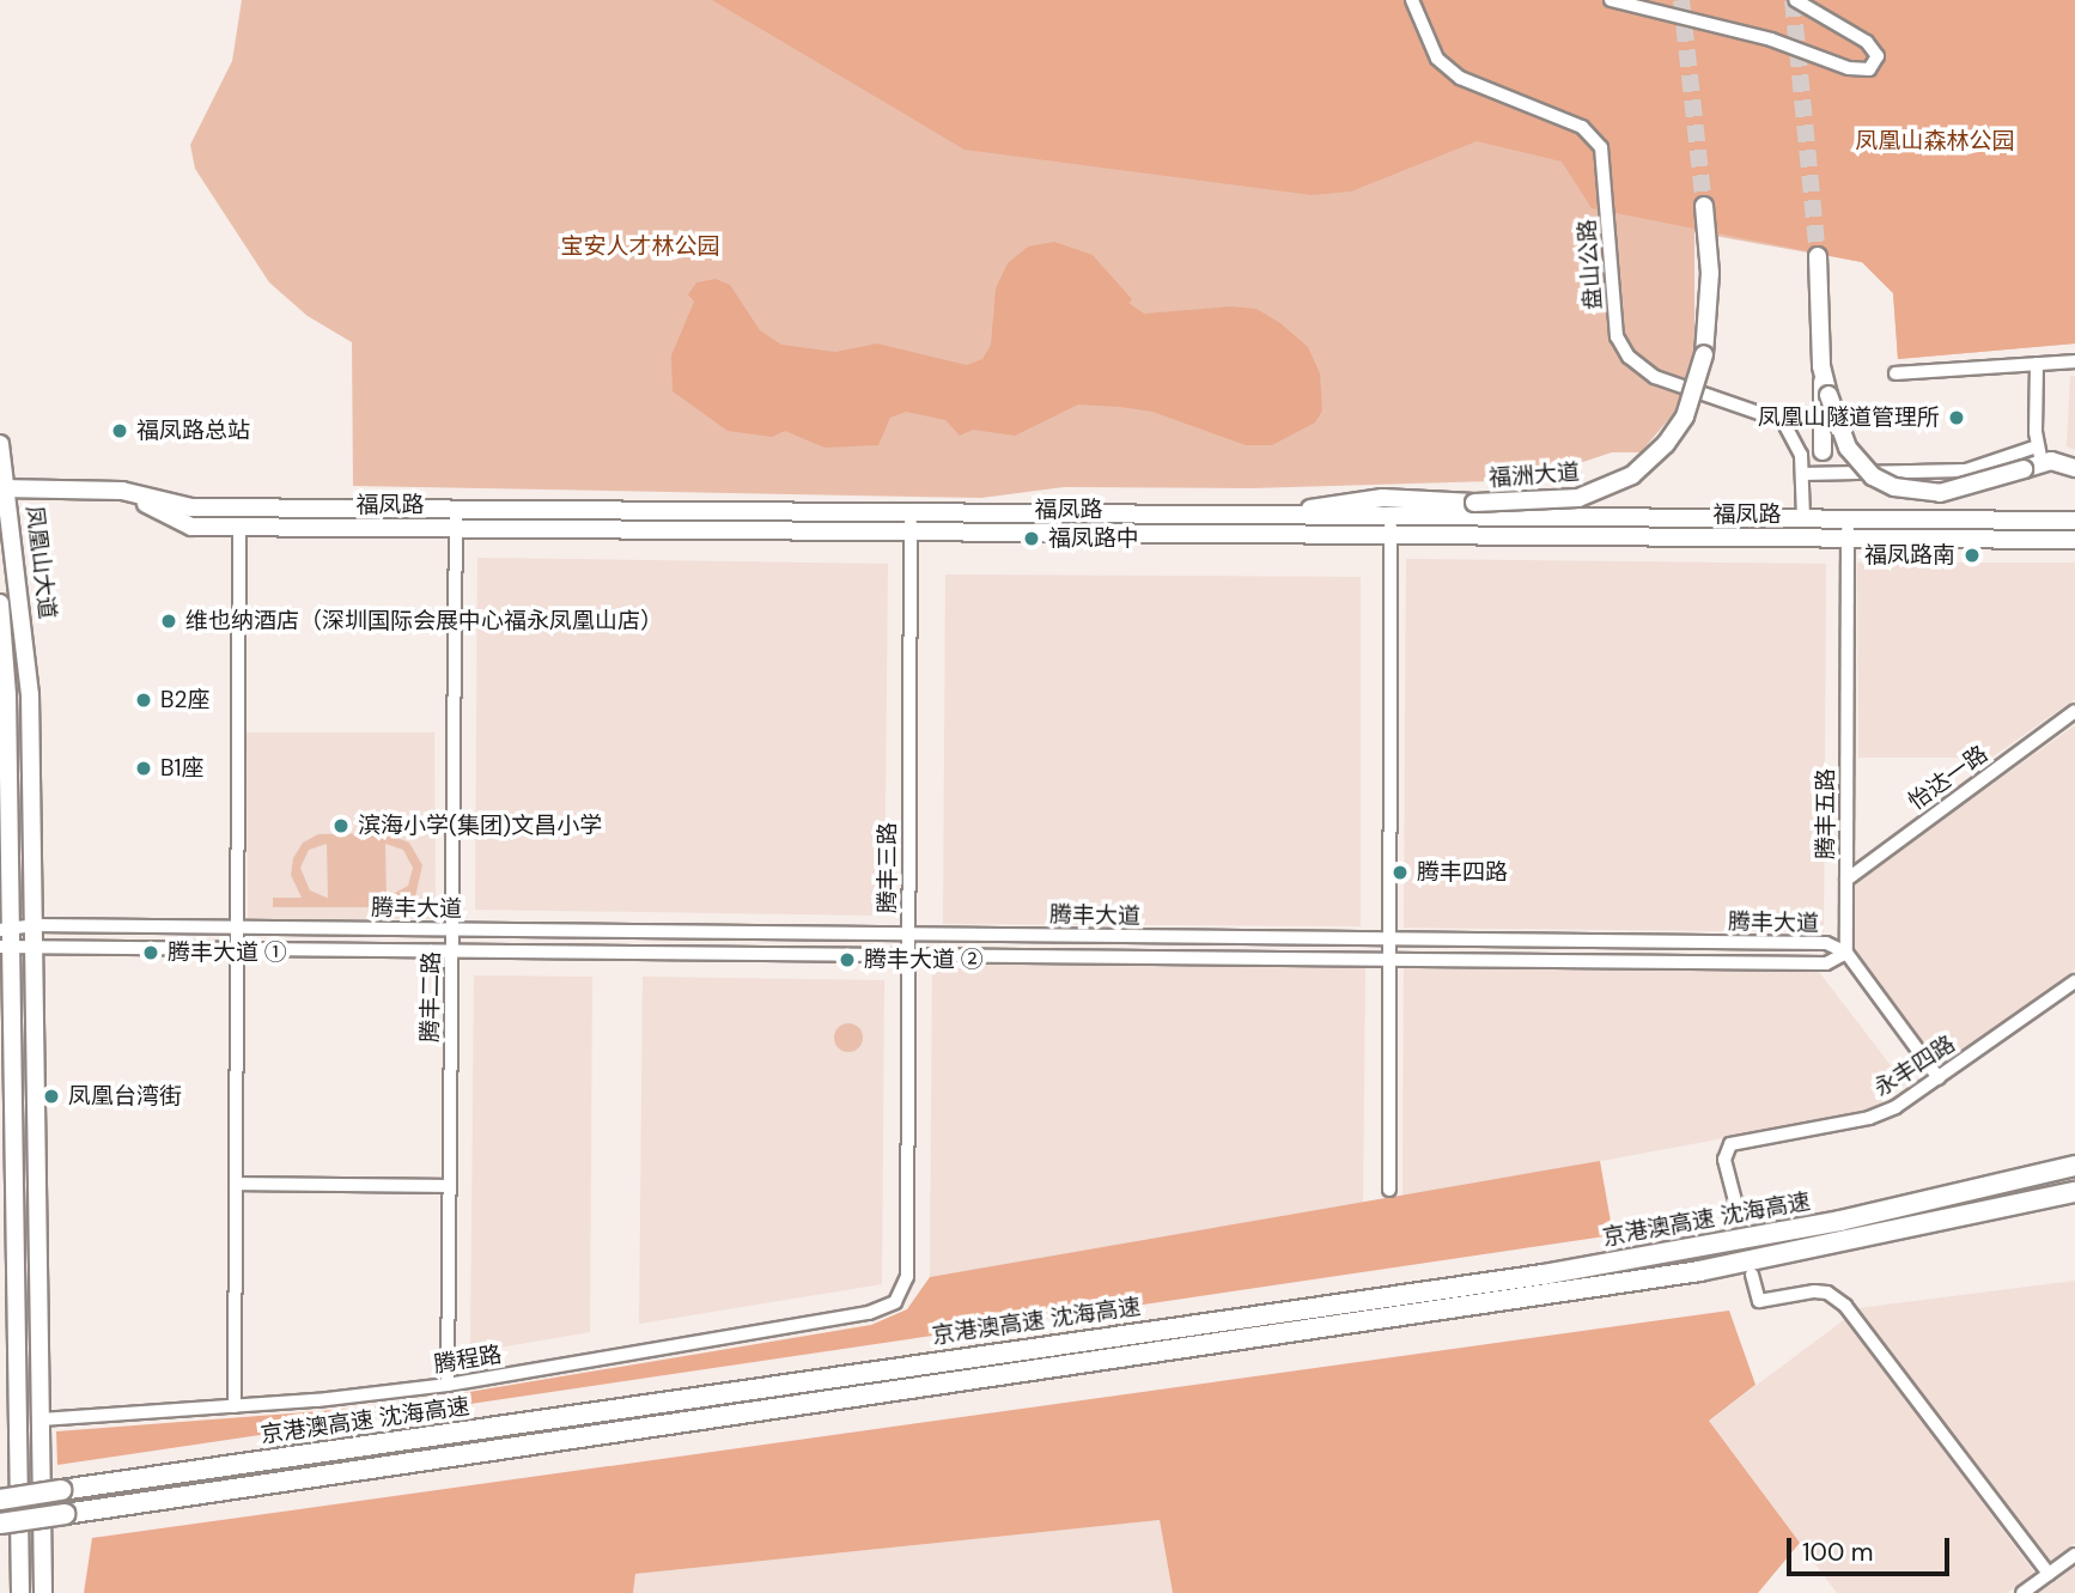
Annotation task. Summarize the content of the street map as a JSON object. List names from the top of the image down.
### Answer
{
  "streets": {
    "highway": ["京港澳高速 沈海高速"],
    "main road": ["福洲大道", "福凤路", "凤凰山大道"],
    "street": [
      "盘山公路",
      "怡达一路",
      "腾丰五路",
      "腾丰三路",
      "腾丰大道",
      "腾丰二路",
      "永丰四路",
      "腾程路"
    ]
  },
  "crossings": [
    ["盘山公路", "福凤路"],
    ["福洲大道", "福凤路"],
    ["福凤路", "凤凰山大道"],
    ["福凤路", "腾丰五路"],
    ["福凤路", "腾丰三路"],
    ["福凤路", "腾丰二路"],
    ["凤凰山大道", "腾丰大道"],
    ["凤凰山大道", "腾程路"],
    ["怡达一路", "腾丰五路"],
    ["腾丰五路", "腾丰大道"],
    ["腾丰三路", "腾丰大道"],
    ["腾丰三路", "腾程路"],
    ["腾丰大道", "腾丰二路"],
    ["腾丰二路", "腾程路"]
  ],
  "parks": ["凤凰山森林公园", "宝安人才林公园"],
  "places": [
    "凤凰山隧道管理所",
    "福凤路总站",
    "福凤路中",
    "福凤路南",
    "维也纳酒店（深圳国际会展中心福永凤凰山店）",
    "B2座",
    "B1座",
    "滨海小学(集团)文昌小学",
    "腾丰四路",
    "腾丰大道 ①",
    "腾丰大道 ②",
    "凤凰台湾街"
  ],
  "scale_bar": "100 m"
}
